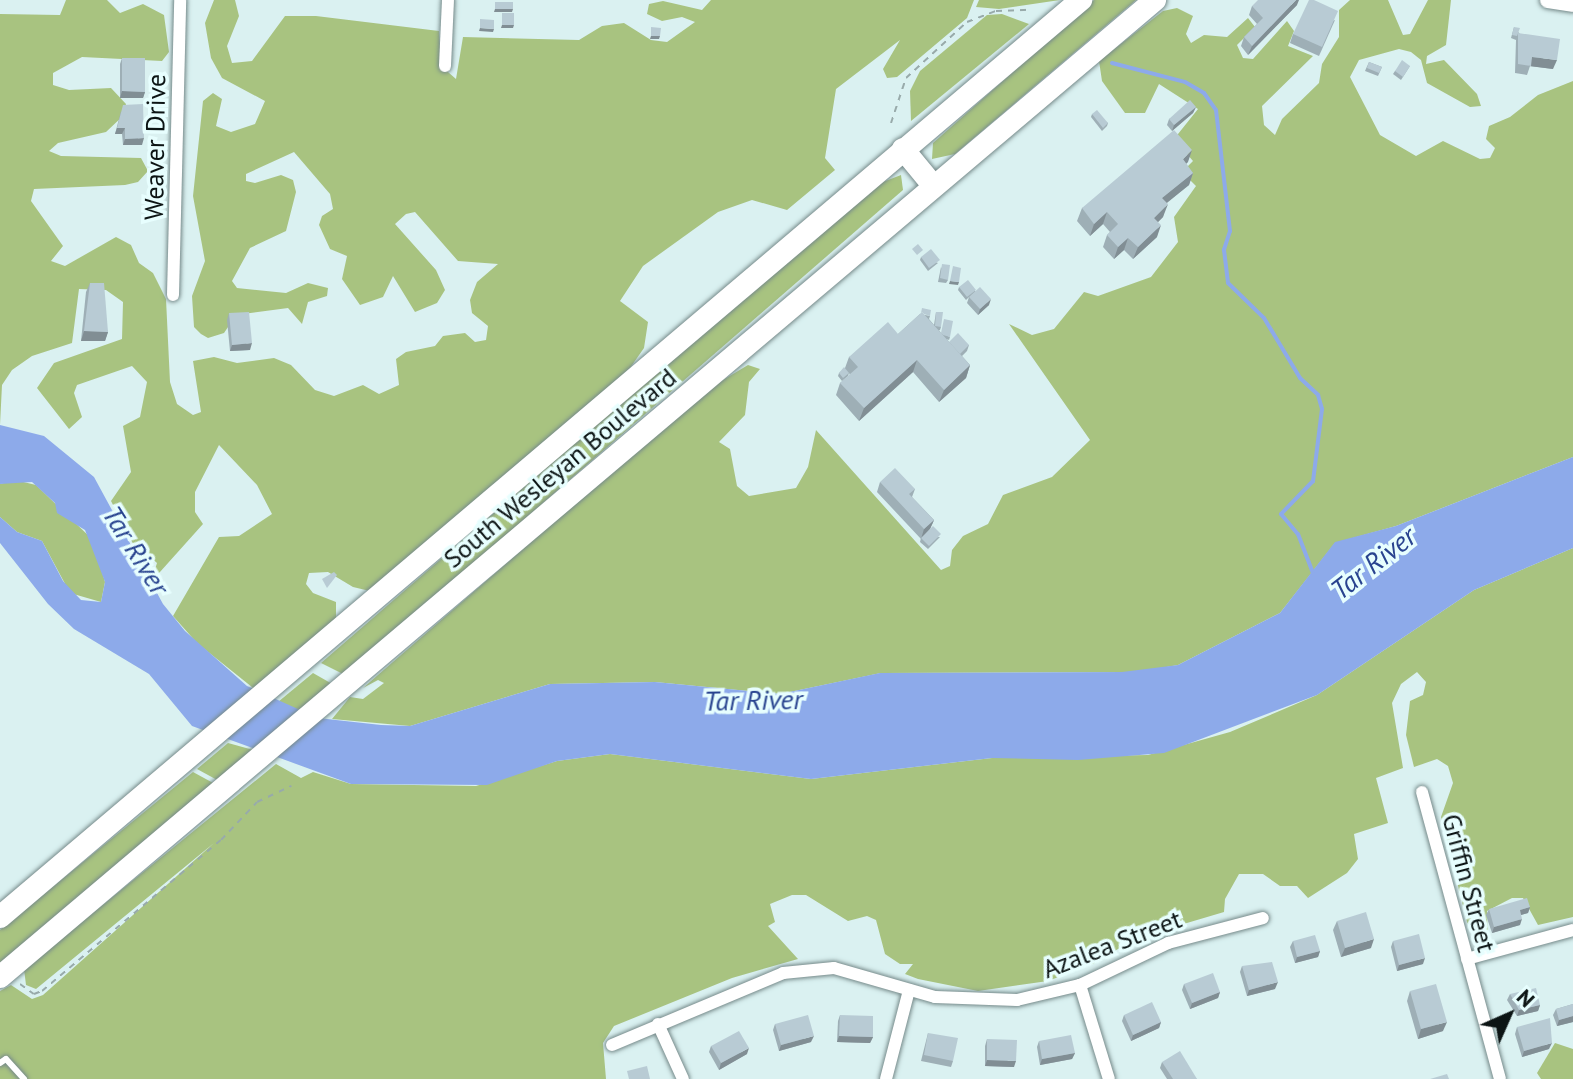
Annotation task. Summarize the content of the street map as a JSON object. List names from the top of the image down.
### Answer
{
  "streets": {
    "highway": ["South Wesleyan Boulevard"],
    "street": ["Weaver Drive", "Griffin Street", "Azalea Street"]
  },
  "water": ["Tar River"],
  "north": "top right"
}
